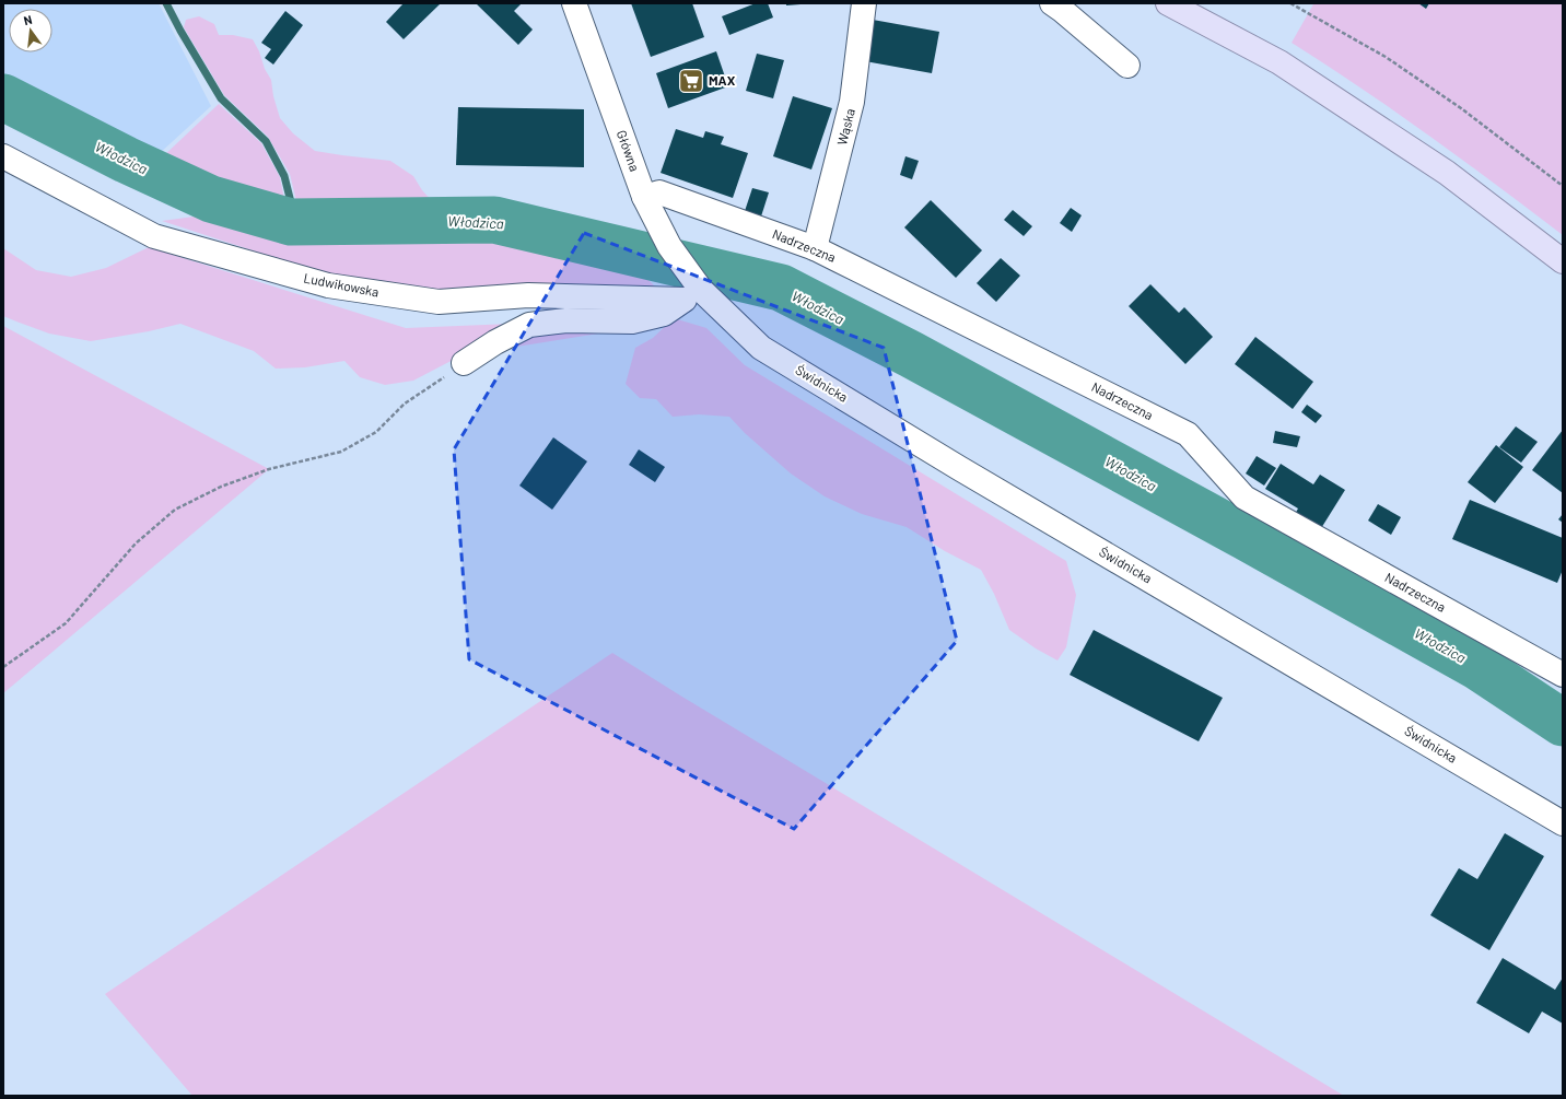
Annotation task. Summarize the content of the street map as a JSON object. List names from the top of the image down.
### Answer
{
  "streets": {
    "street": [
      "Wąska",
      "Główna",
      "Nadrzeczna",
      "Ludwikowska",
      "Świdnicka"
    ]
  },
  "crossings": [
    ["Wąska", "Nadrzeczna"],
    ["Główna", "Nadrzeczna"],
    ["Główna", "Ludwikowska"],
    ["Główna", "Świdnicka"],
    ["Ludwikowska", "Świdnicka"]
  ],
  "water": ["Włodzica"],
  "places": {
    "supermarket": ["MAX"]
  },
  "north": "top"
}
